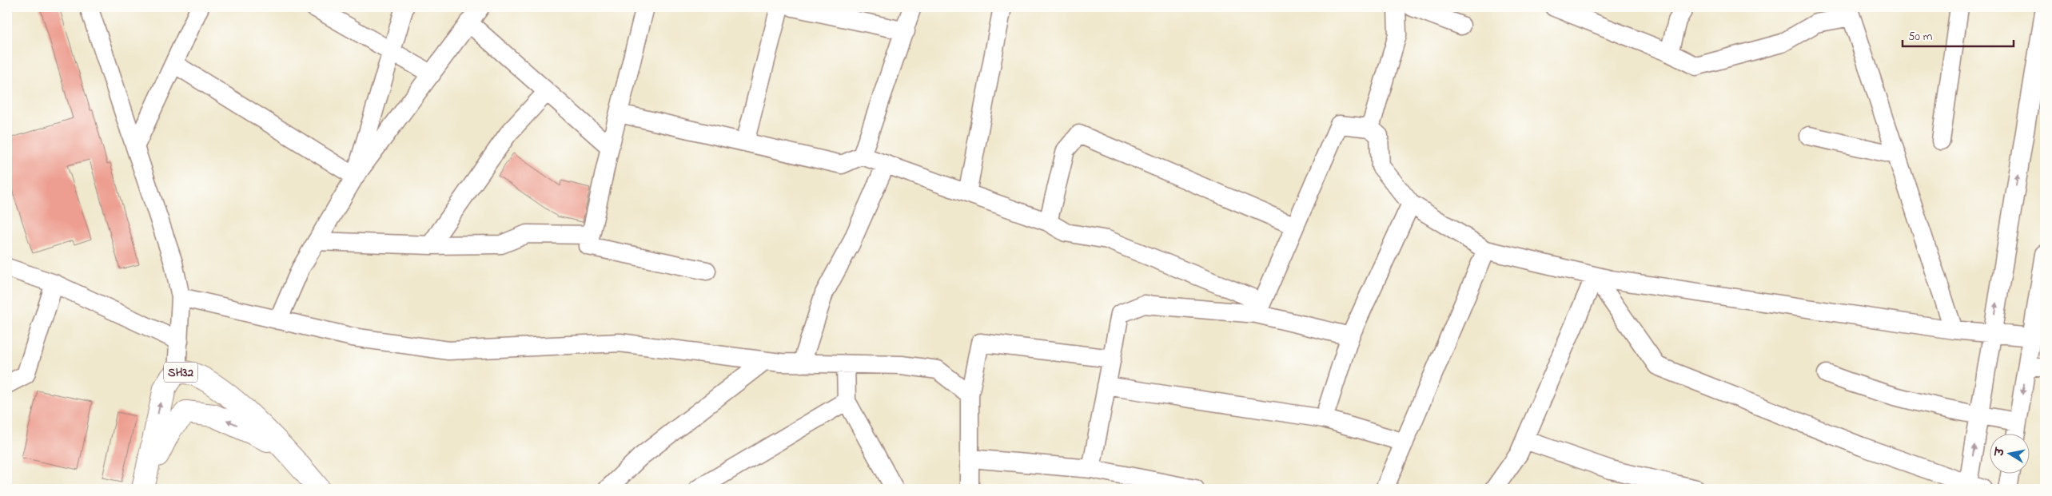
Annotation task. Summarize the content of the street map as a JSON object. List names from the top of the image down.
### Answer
{
  "streets": {
    "main road": ["SH32"]
  },
  "scale_bar": "50 m",
  "north": "left"
}
